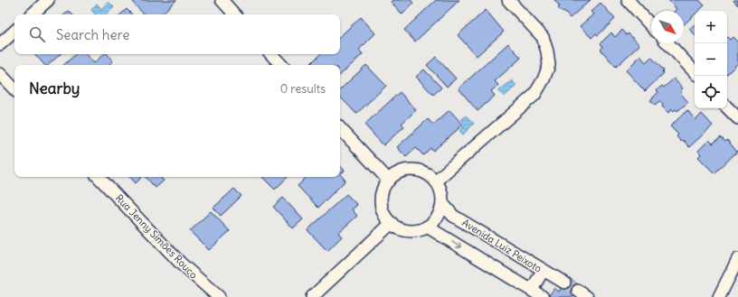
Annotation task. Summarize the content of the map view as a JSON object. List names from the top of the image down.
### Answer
{
  "streets": {
    "street": ["Rua Jenny Simões Rouco", "Avenida Luiz Peixoto"]
  },
  "north": "bottom right",
  "page": {
    "map_buttons": ["+", "−"],
    "search": "Search here",
    "heading": ["Nearby", "0 results"]
  }
}
